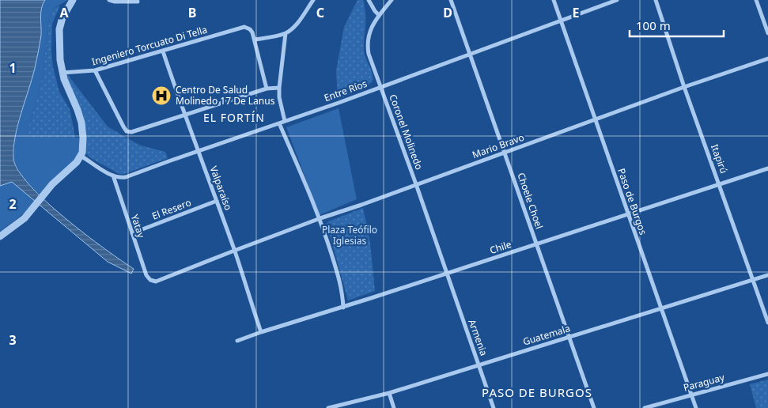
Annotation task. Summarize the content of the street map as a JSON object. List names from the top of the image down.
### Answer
{
  "streets": {
    "street": [
      "Ingeniero Torcuato Di Tella",
      "Entre Ríos",
      "Coronel Molinedo",
      "Mario Bravo",
      "Itapirú",
      "Valparaíso",
      "Choele Choel",
      "Paso de Burgos",
      "El Resero",
      "Yatay",
      "Chile",
      "Guatemala",
      "Armenia",
      "Paraguay"
    ]
  },
  "crossings": [
    ["Ingeniero Torcuato Di Tella", "Valparaíso"],
    ["Entre Ríos", "Coronel Molinedo"],
    ["Entre Ríos", "Valparaíso"],
    ["Entre Ríos", "Choele Choel"],
    ["Entre Ríos", "Paso de Burgos"],
    ["Entre Ríos", "Yatay"],
    ["Coronel Molinedo", "Mario Bravo"],
    ["Coronel Molinedo", "Chile"],
    ["Coronel Molinedo", "Armenia"],
    ["Mario Bravo", "Itapirú"],
    ["Mario Bravo", "Valparaíso"],
    ["Mario Bravo", "Choele Choel"],
    ["Mario Bravo", "Paso de Burgos"],
    ["Mario Bravo", "Yatay"],
    ["Itapirú", "Chile"],
    ["Itapirú", "Guatemala"],
    ["Valparaíso", "El Resero"],
    ["Valparaíso", "Chile"],
    ["Choele Choel", "Chile"],
    ["Choele Choel", "Guatemala"],
    ["Paso de Burgos", "Chile"],
    ["Paso de Burgos", "Guatemala"],
    ["Paso de Burgos", "Paraguay"],
    ["El Resero", "Yatay"],
    ["Chile", "Armenia"],
    ["Guatemala", "Armenia"]
  ],
  "districts": ["EL FORTÍN", "PASO DE BURGOS"],
  "parks": ["Plaza Teófilo Iglesias"],
  "places": {
    "hospital": ["Centro De Salud Molinedo 17 De Lanus"]
  },
  "scale_bar": "100 m",
  "grid": {
    "columns": [
      "A",
      "B",
      "C",
      "D",
      "E"
    ],
    "rows": ["1", "2", "3"]
  }
}
